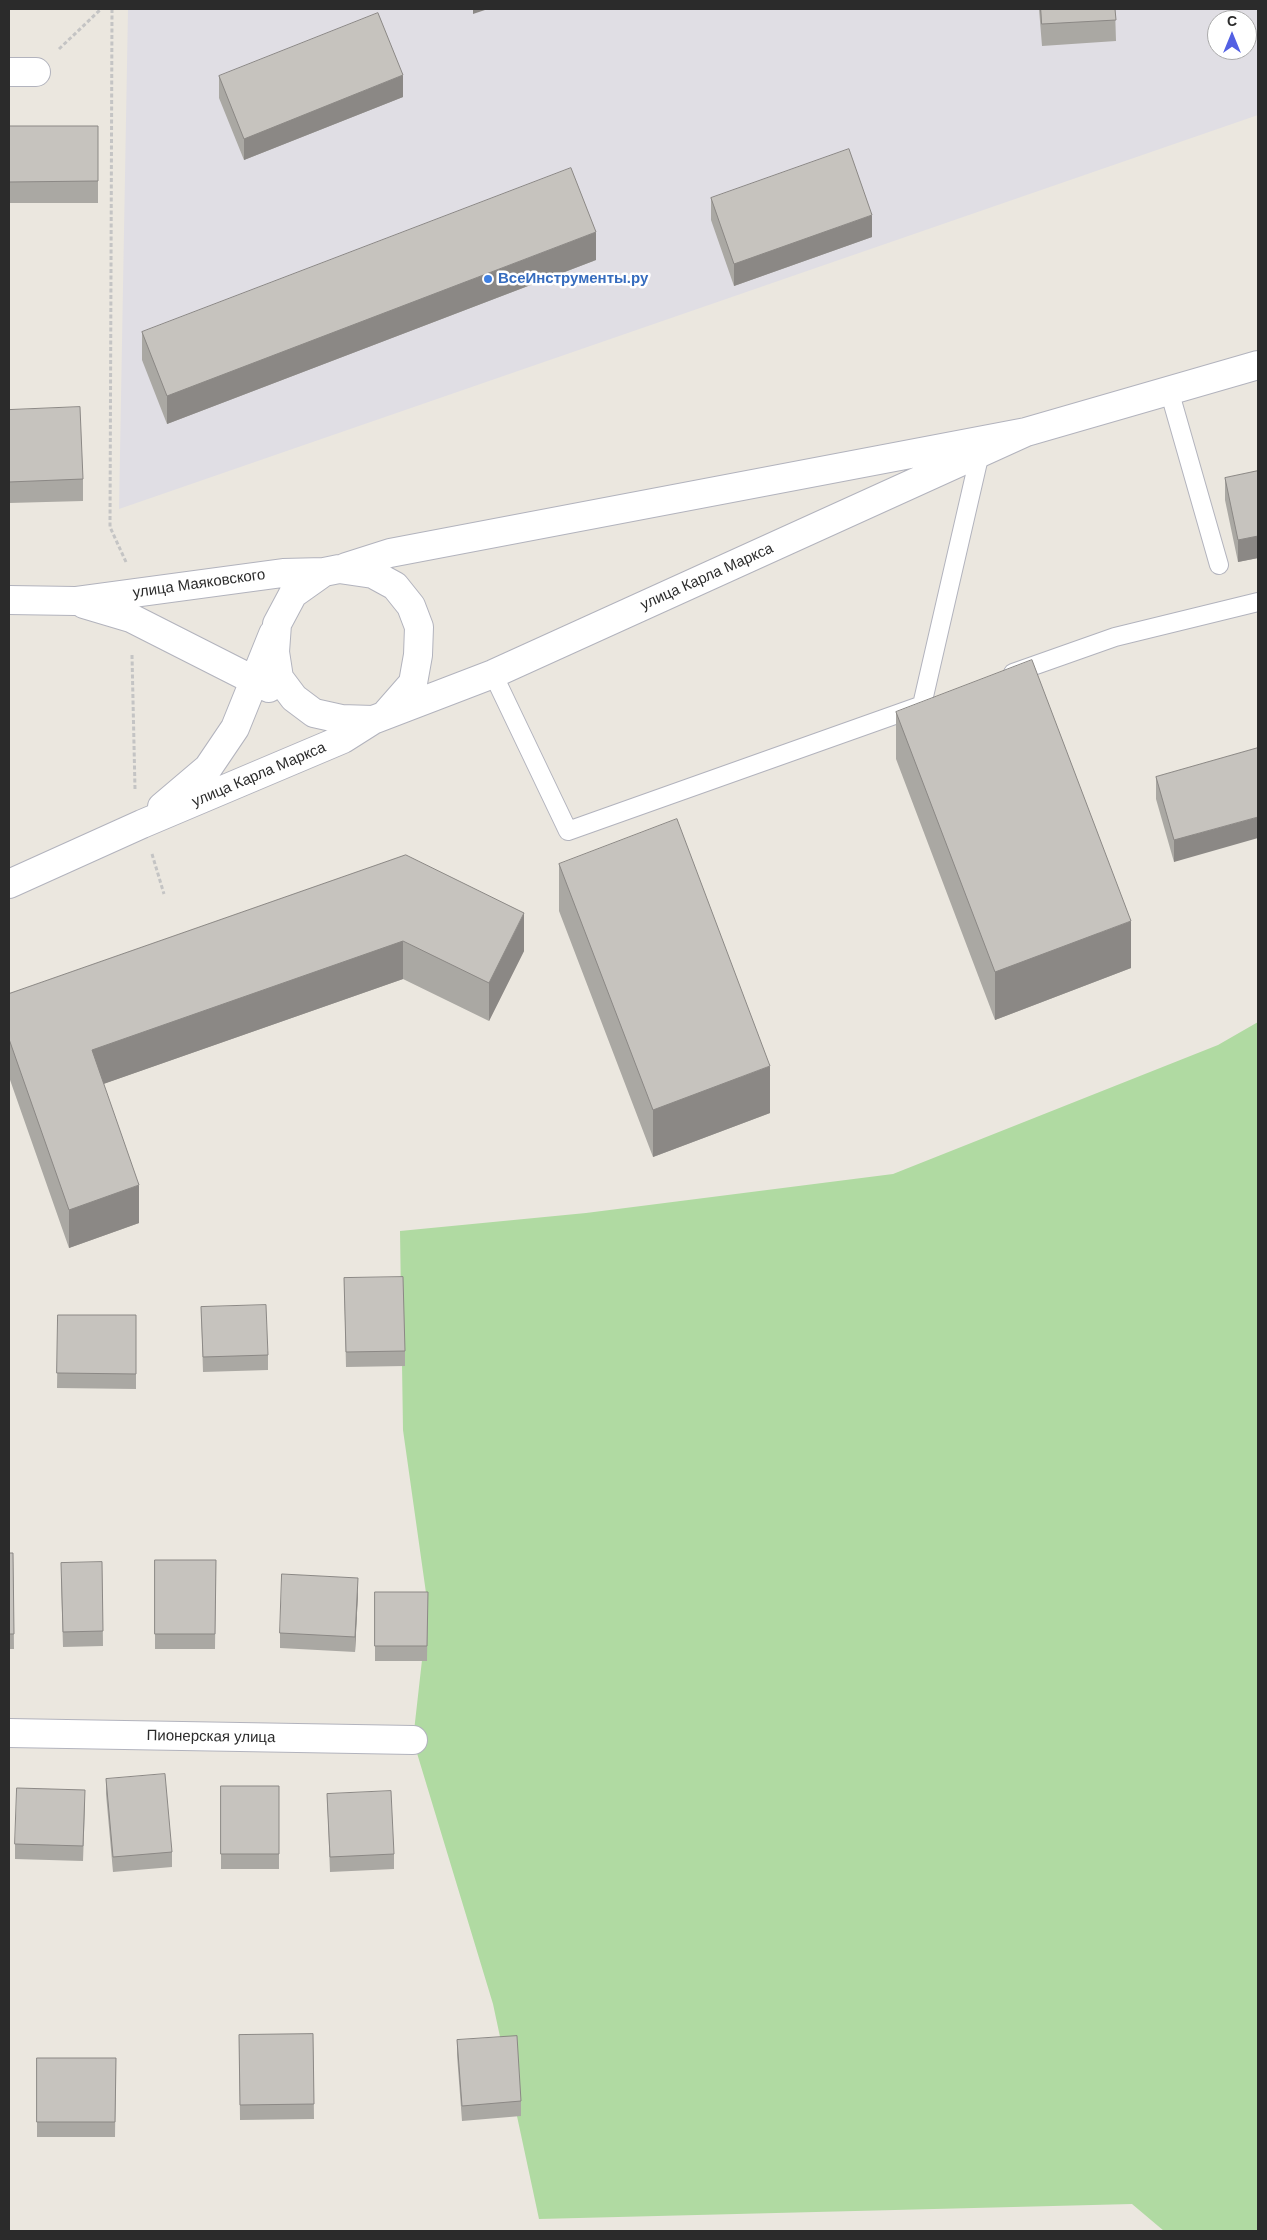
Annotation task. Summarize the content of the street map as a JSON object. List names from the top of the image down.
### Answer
{
  "streets": {
    "main road": ["улица Карла Маркса", "улица Маяковского", "Пионерская улица"]
  },
  "crossings": [
    ["улица Карла Маркса", "улица Маяковского"]
  ],
  "places": ["ВсеИнструменты.ру"],
  "north": "top"
}
